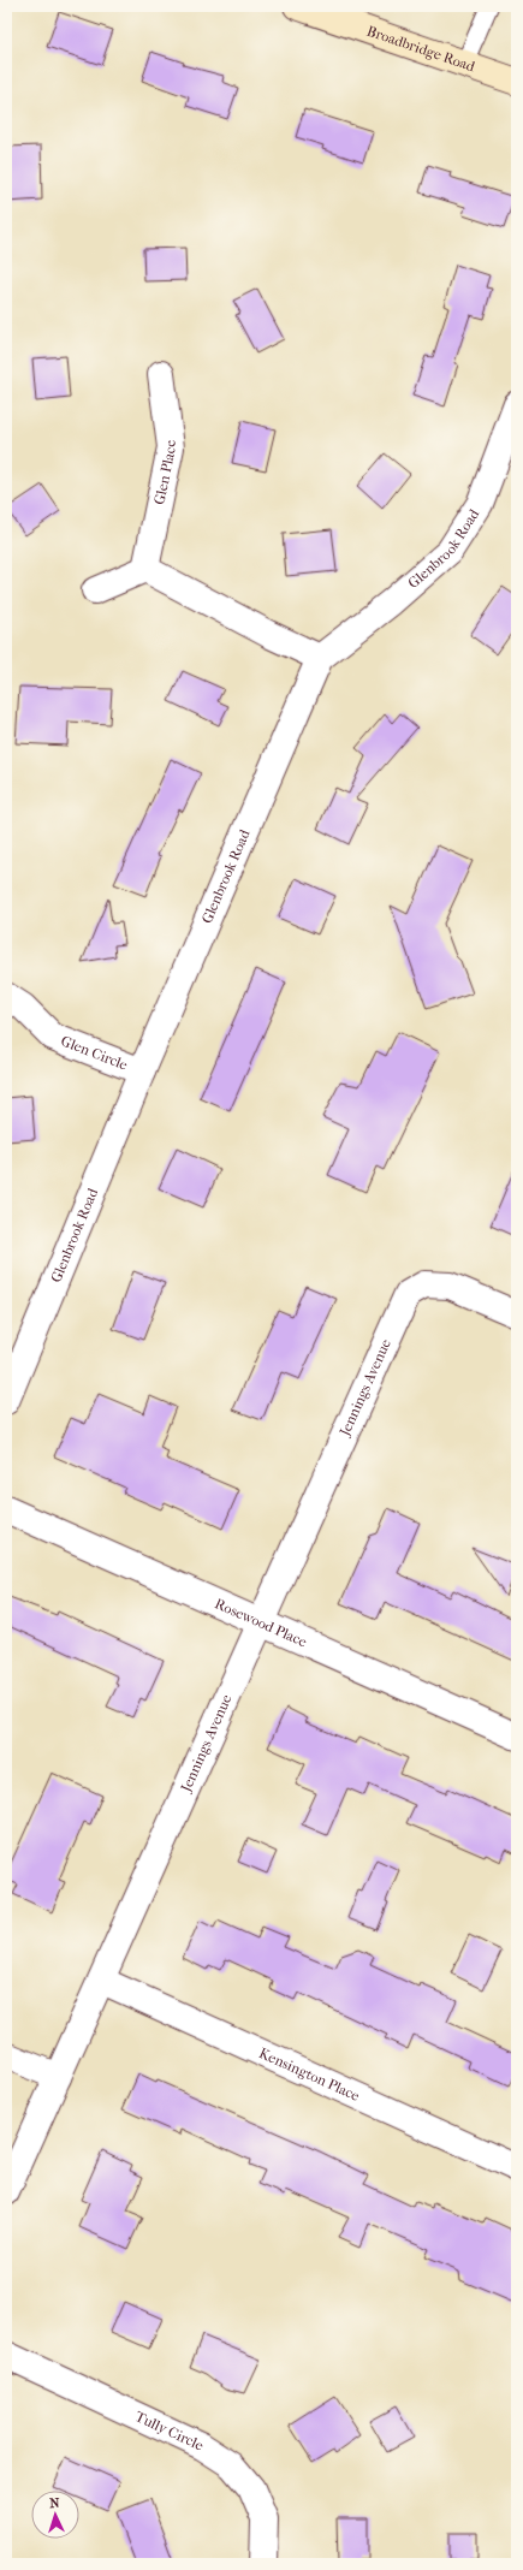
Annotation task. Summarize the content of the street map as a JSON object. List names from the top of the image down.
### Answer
{
  "streets": {
    "main road": ["Broadbridge Road"],
    "street": [
      "Glen Place",
      "Glenbrook Road",
      "Glen Circle",
      "Jennings Avenue",
      "Rosewood Place",
      "Kensington Place",
      "Tully Circle"
    ]
  },
  "crossings": [
    ["Glenbrook Road", "Glen Circle"],
    ["Jennings Avenue", "Rosewood Place"],
    ["Jennings Avenue", "Kensington Place"]
  ],
  "north": "top"
}
